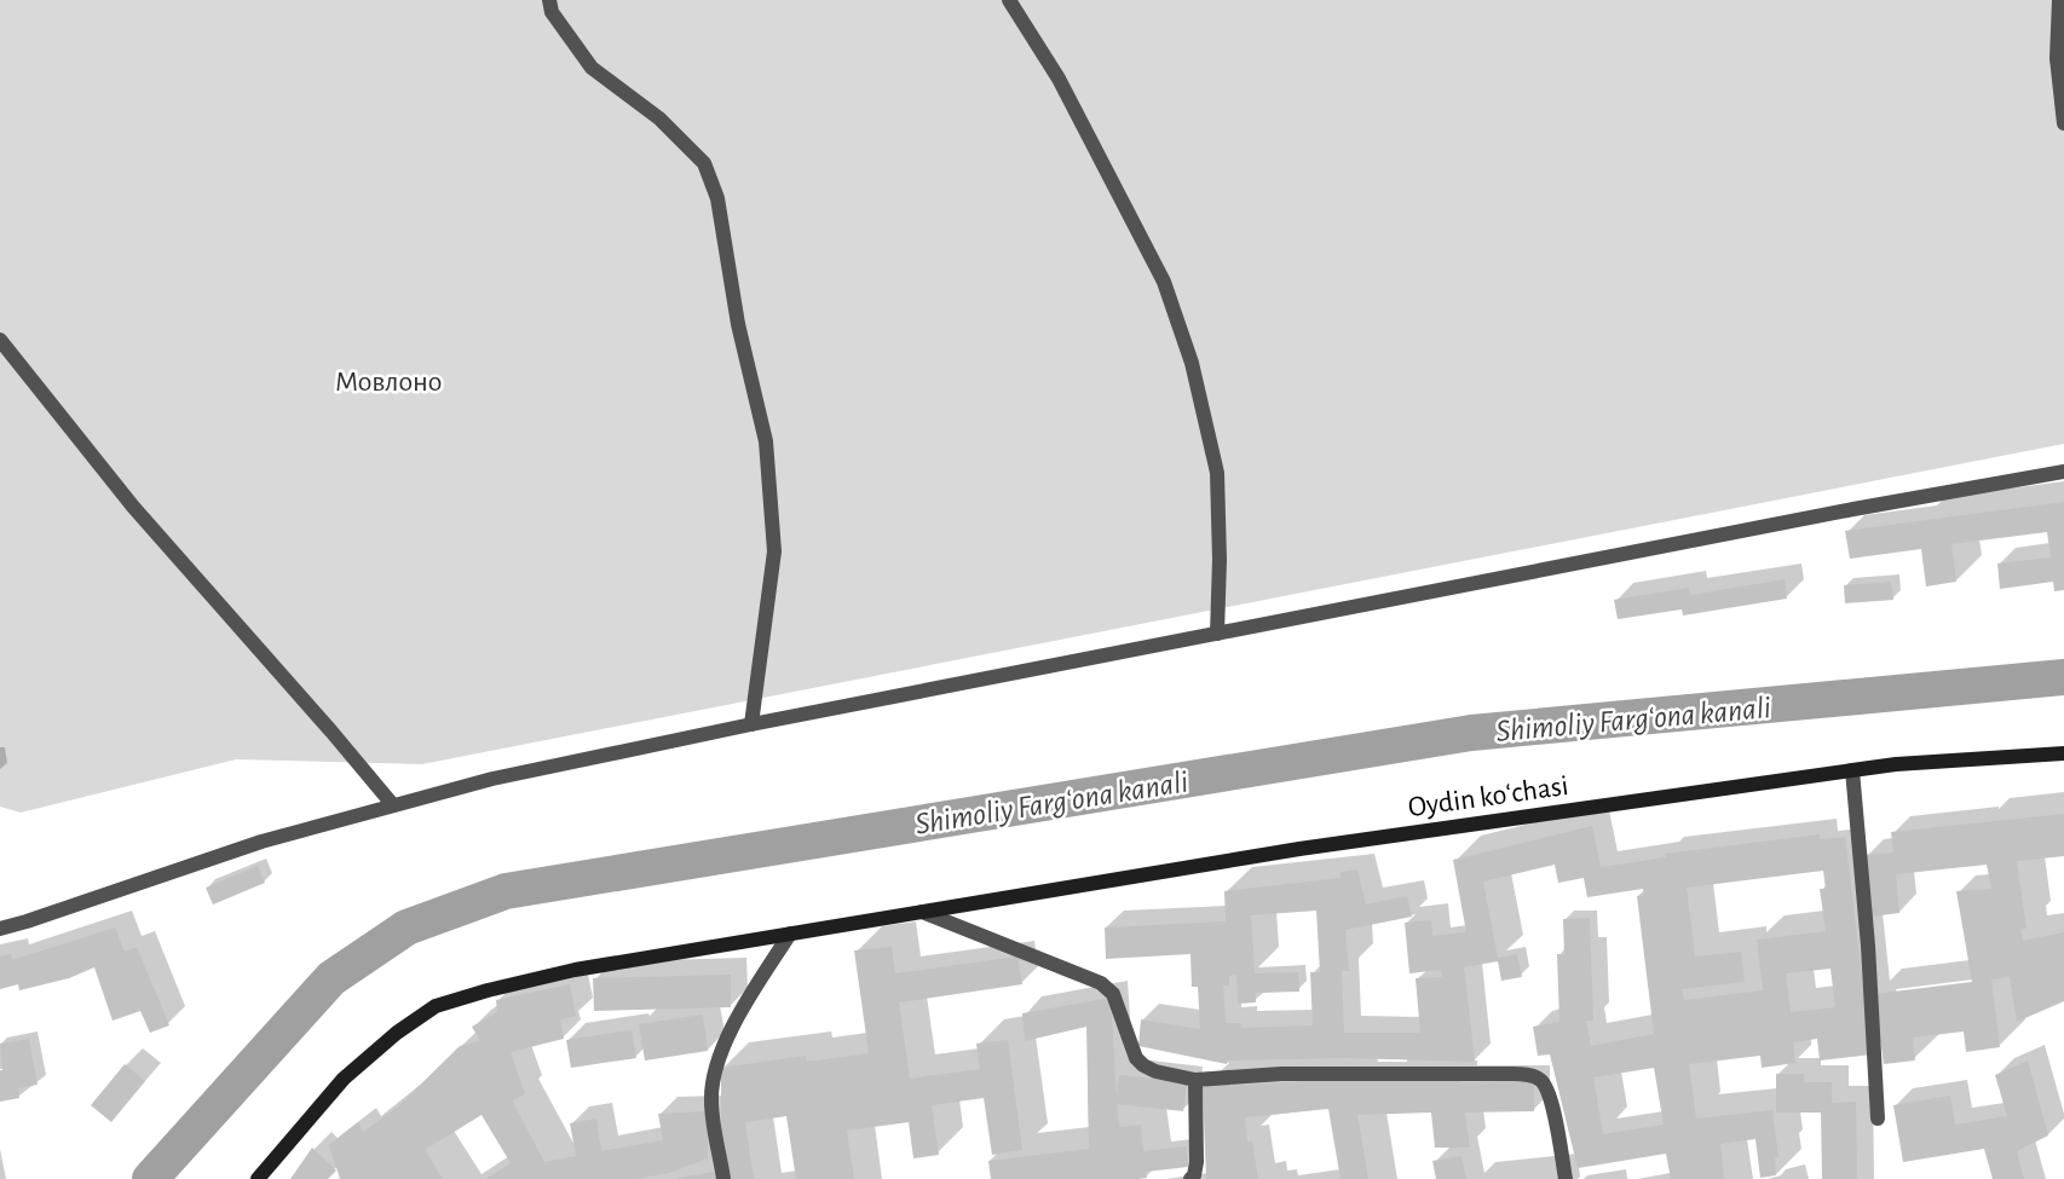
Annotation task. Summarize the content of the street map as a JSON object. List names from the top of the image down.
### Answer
{
  "streets": {
    "street": ["Oydin koʻchasi"]
  },
  "water": ["Shimoliy Fargʻona kanali"],
  "parks": ["Мовлоно"]
}
